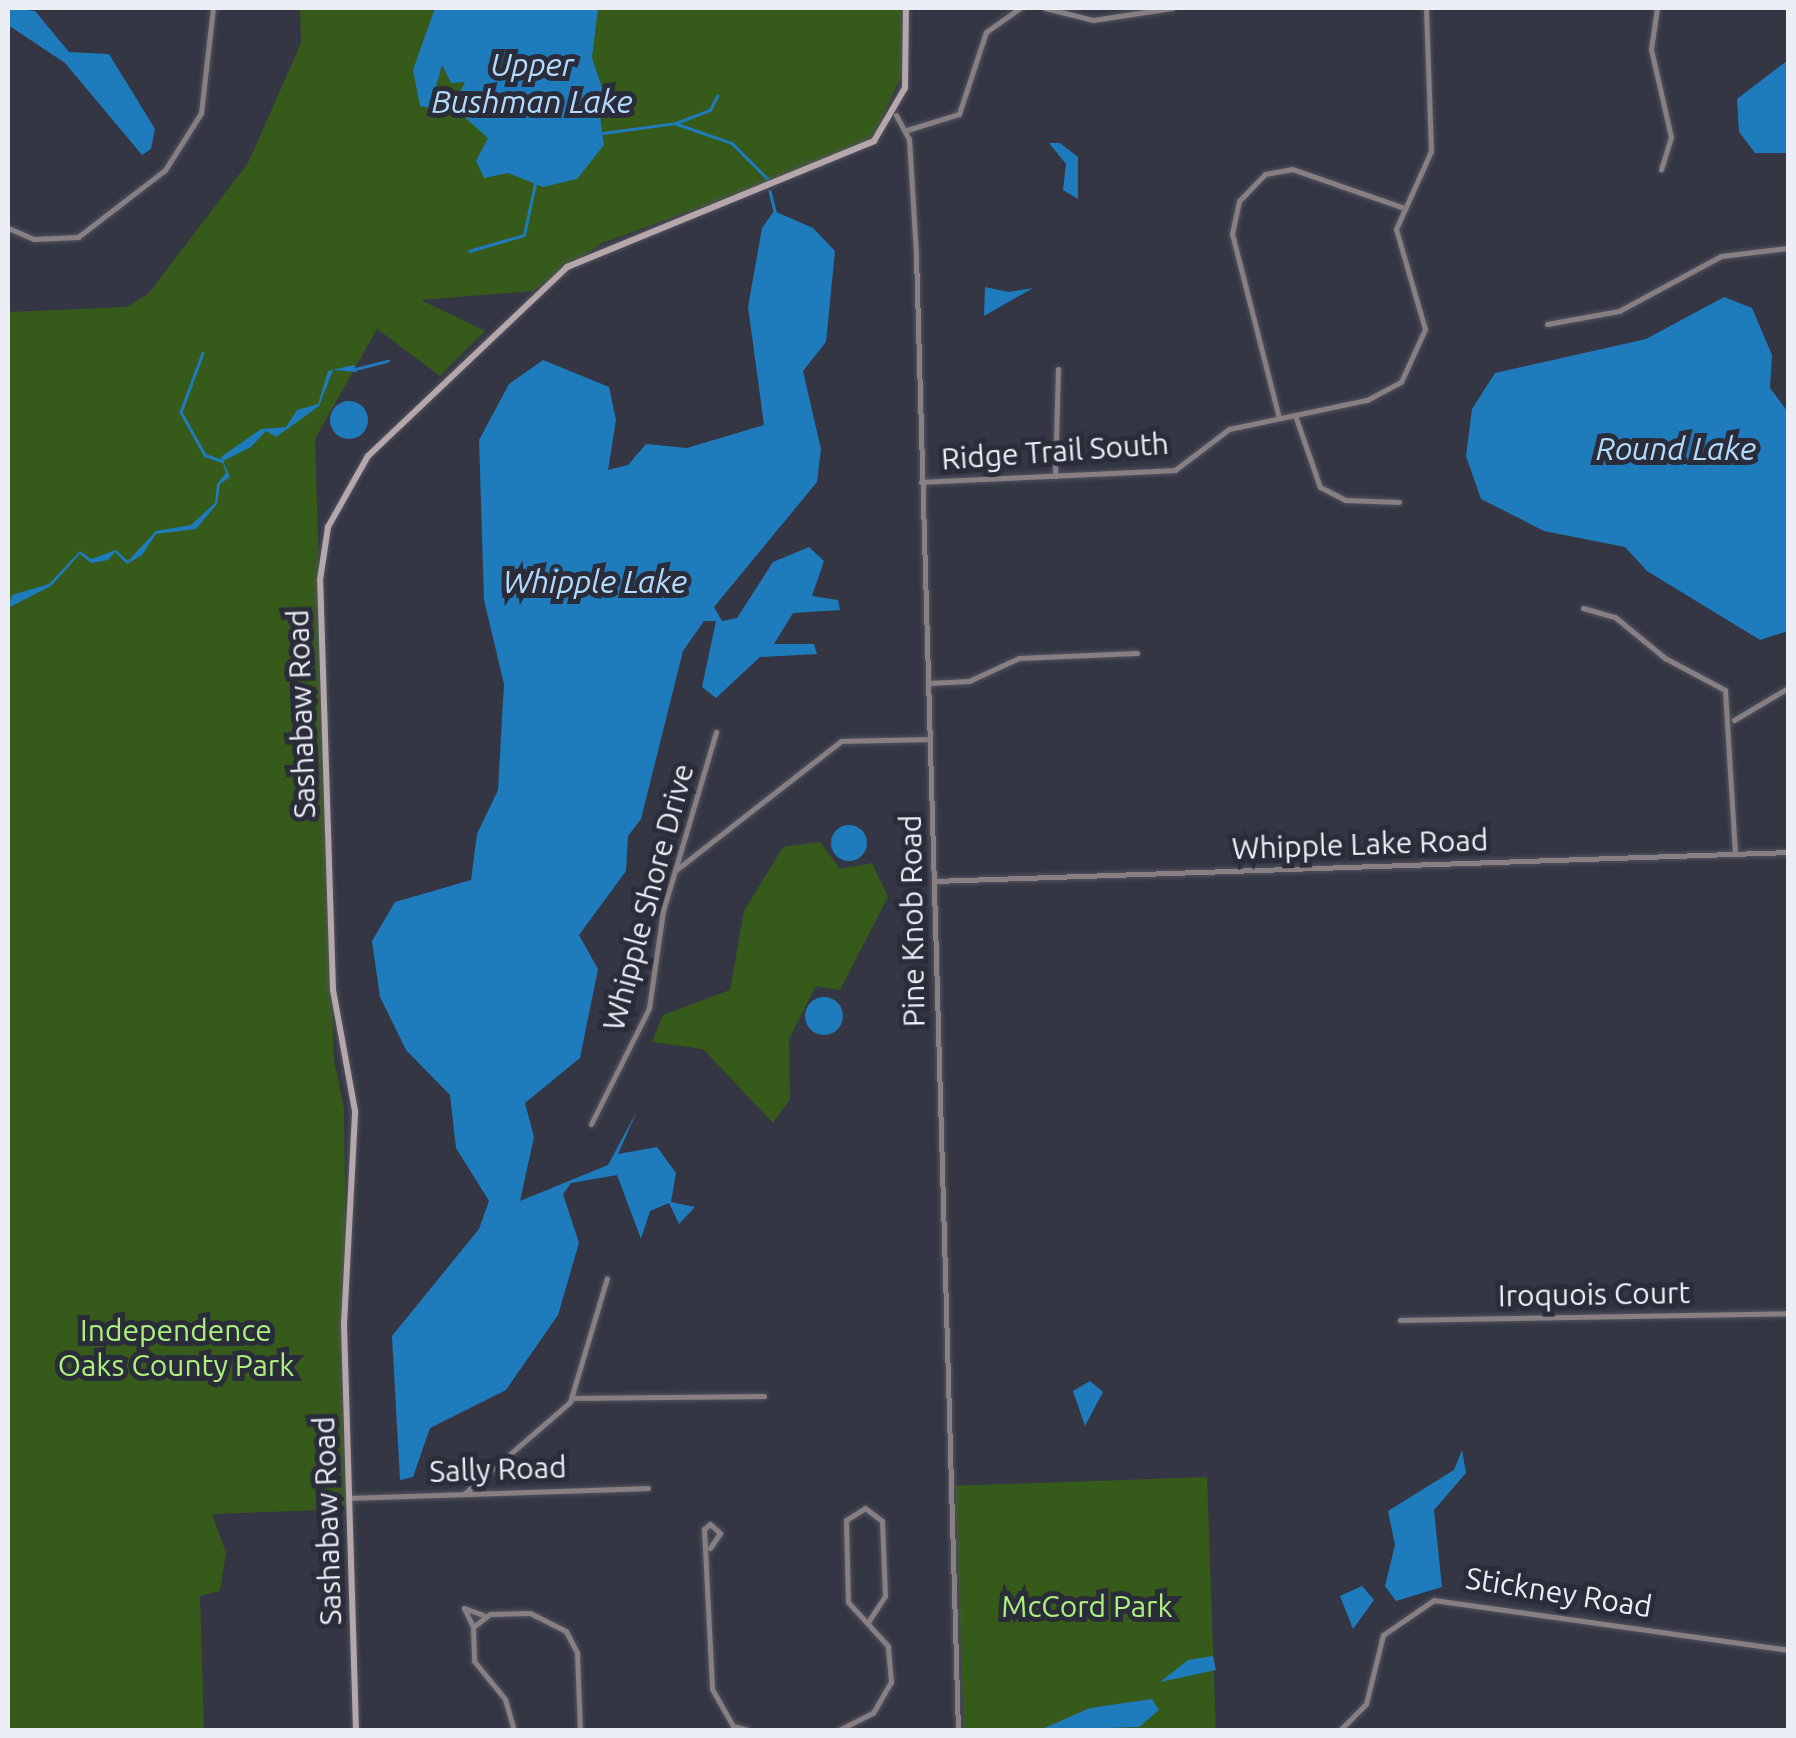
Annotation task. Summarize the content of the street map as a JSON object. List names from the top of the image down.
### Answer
{
  "streets": {
    "main road": ["Sashabaw Road"],
    "street": [
      "Ridge Trail South",
      "Whipple Lake Road",
      "Whipple Shore Drive",
      "Pine Knob Road",
      "Iroquois Court",
      "Sally Road",
      "Stickney Road"
    ]
  },
  "crossings": [
    ["Ridge Trail South", "Pine Knob Road"],
    ["Sashabaw Road", "Sally Road"],
    ["Whipple Lake Road", "Pine Knob Road"]
  ],
  "water": ["Upper Bushman Lake", "Round Lake", "Whipple Lake"],
  "parks": ["Independence Oaks County Park", "McCord Park"]
}
